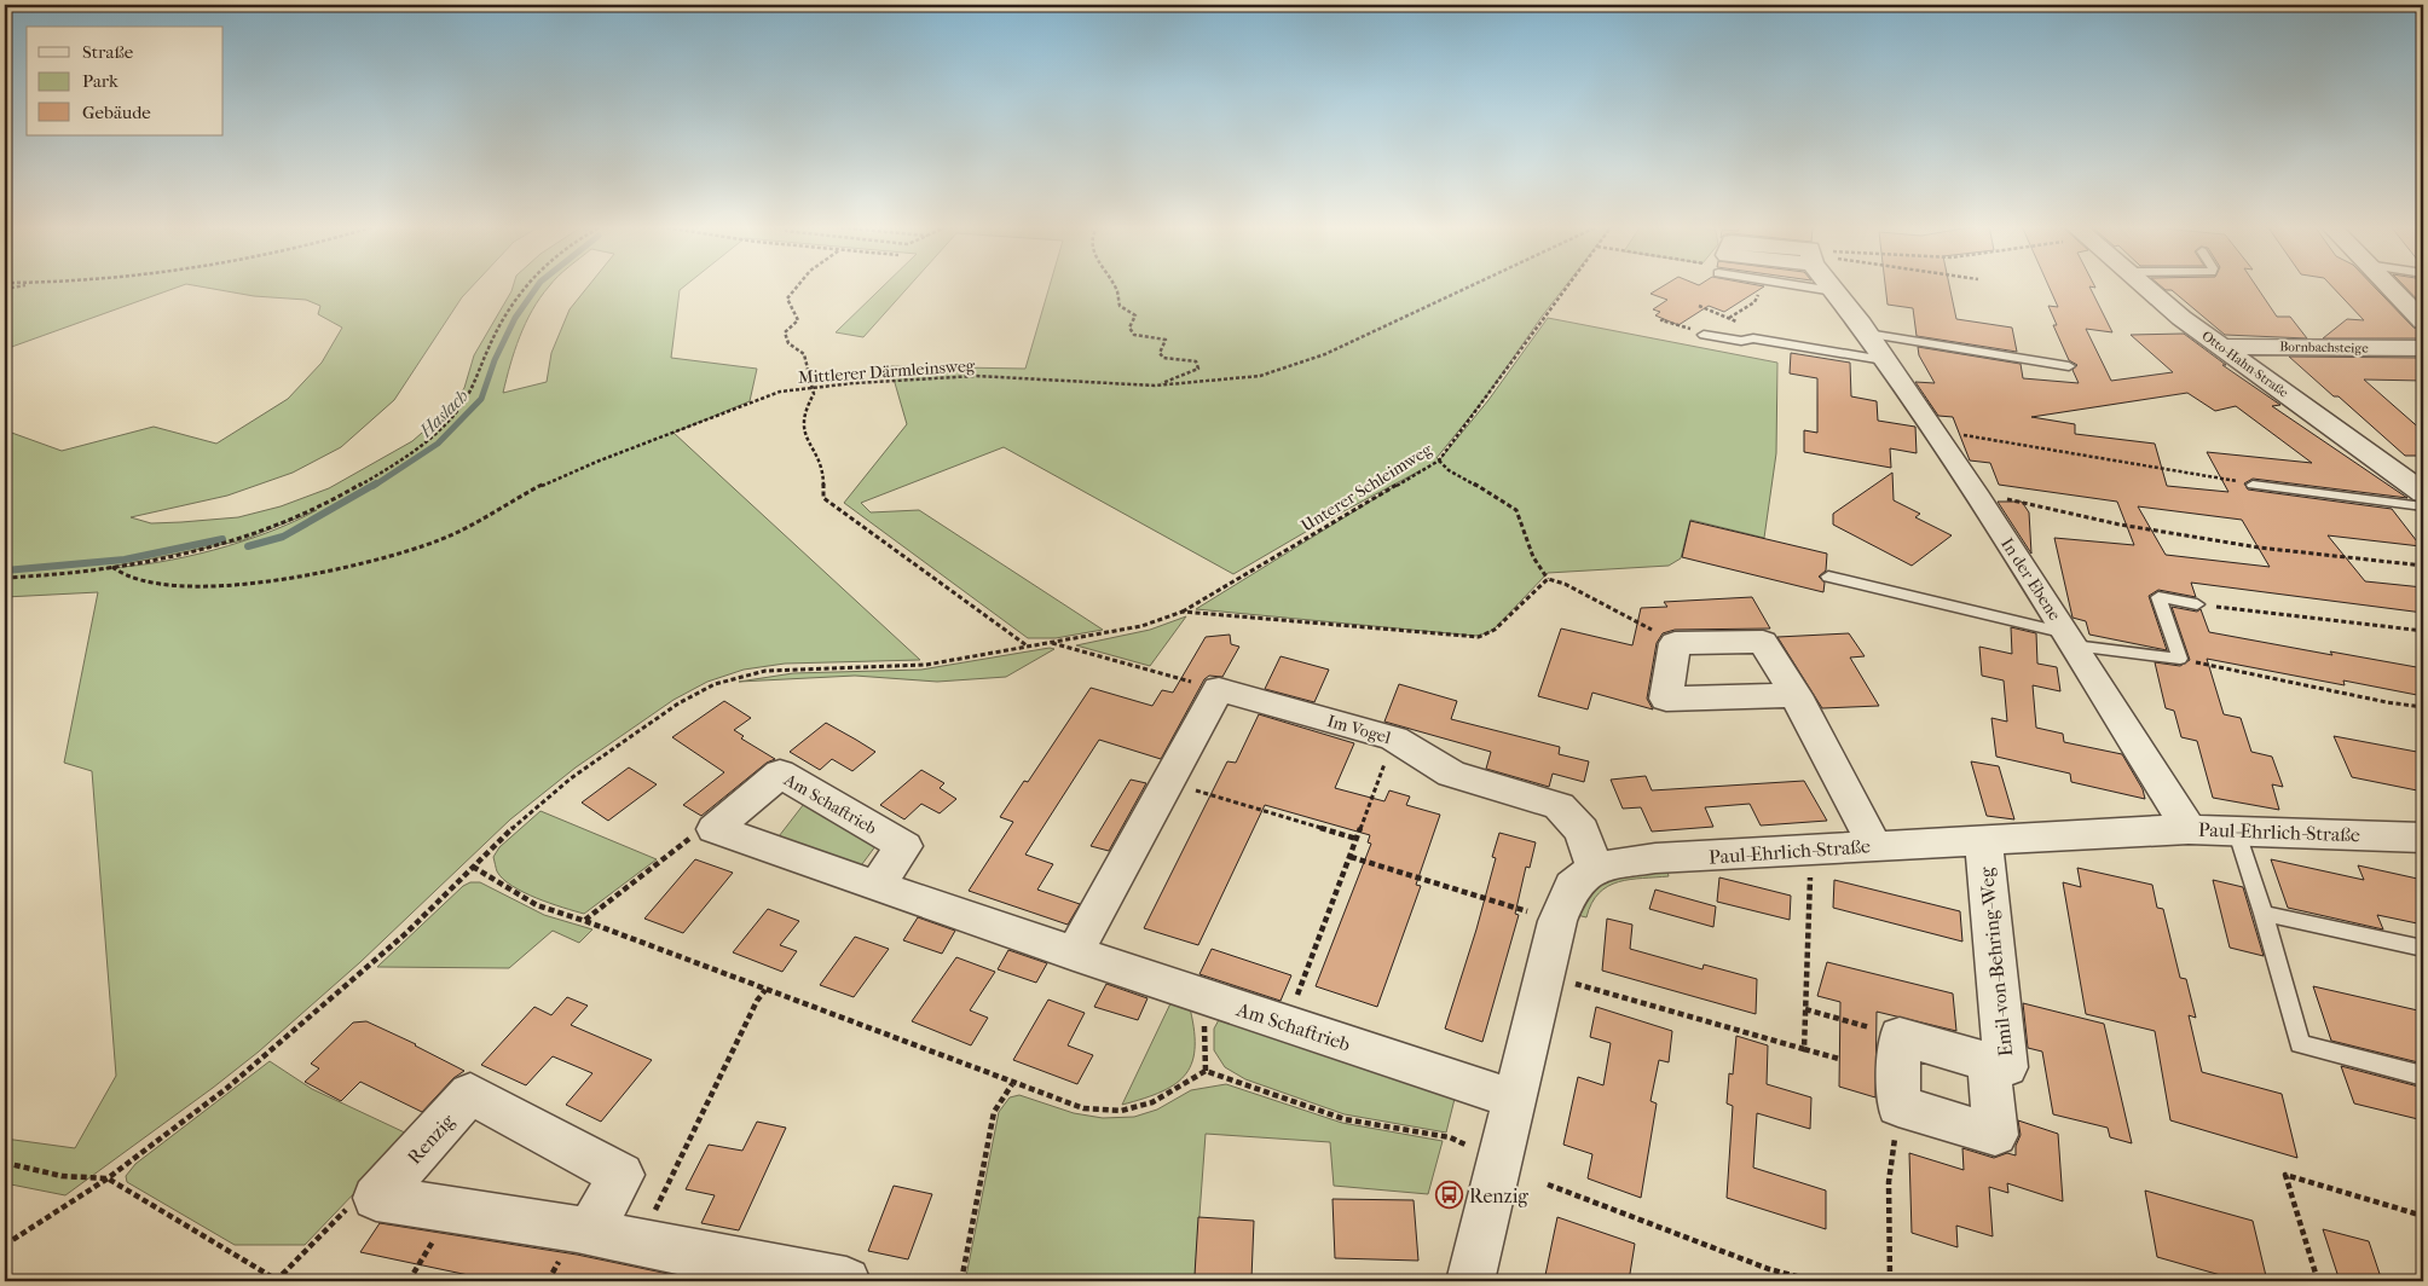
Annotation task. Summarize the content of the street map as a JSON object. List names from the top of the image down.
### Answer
{
  "streets": {
    "street": [
      "Bornbachsteige",
      "Otto-Hahn-Straße",
      "In der Ebene",
      "Im Vogel",
      "Am Schaftrieb",
      "Paul-Ehrlich-Straße",
      "Emil-von-Behring-Weg",
      "Renzig"
    ],
    "path": ["Mittlerer Därmleinsweg", "Unterer Schleimweg"]
  },
  "crossings": [
    ["Bornbachsteige", "Otto-Hahn-Straße"],
    ["In der Ebene", "Paul-Ehrlich-Straße"],
    ["Im Vogel", "Paul-Ehrlich-Straße"],
    ["Paul-Ehrlich-Straße", "Emil-von-Behring-Weg"]
  ],
  "water": ["Haslach"],
  "places": {
    "bus stop": ["Renzig"]
  },
  "legend": ["Straße", "Park", "Gebäude"]
}
